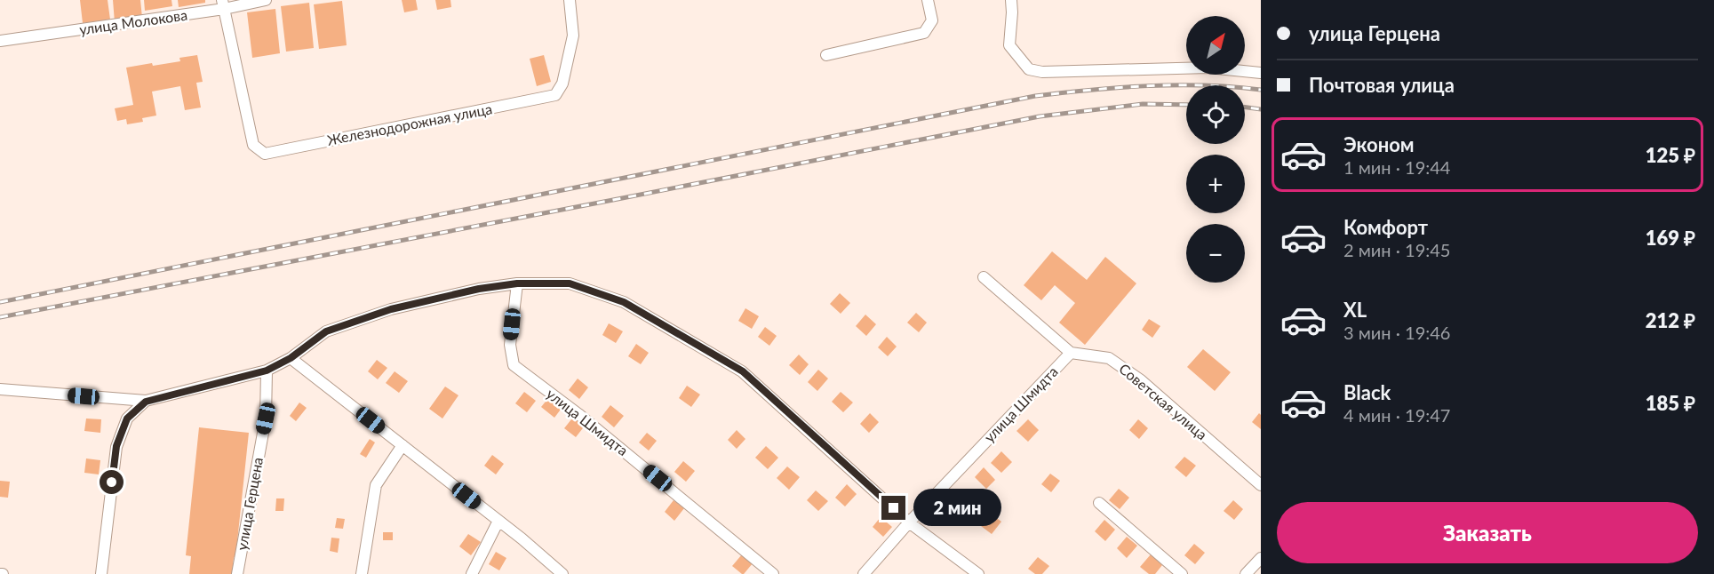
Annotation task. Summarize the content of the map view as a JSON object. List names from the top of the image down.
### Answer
{
  "streets": {
    "street": [
      "улица Молокова",
      "Железнодорожная улица",
      "Советская улица",
      "улица Шмидта",
      "улица Герцена"
    ]
  },
  "crossings": [
    ["улица Молокова", "Железнодорожная улица"],
    ["Советская улица", "улица Шмидта"]
  ],
  "north": "top right",
  "page": {
    "banner": ["улица Герцена", "Почтовая улица"],
    "map_buttons": ["+", "−"],
    "list": [
      {
        "name": "Эконом",
        "note": "1 мин · 19:44",
        "value": "125 ₽"
      },
      {
        "name": "Комфорт",
        "note": "2 мин · 19:45",
        "value": "169 ₽"
      },
      {
        "name": "XL",
        "note": "3 мин · 19:46",
        "value": "212 ₽"
      },
      {
        "name": "Black",
        "note": "4 мин · 19:47",
        "value": "185 ₽"
      }
    ],
    "bubble": "2 мин",
    "buttons": "Заказать"
  }
}
